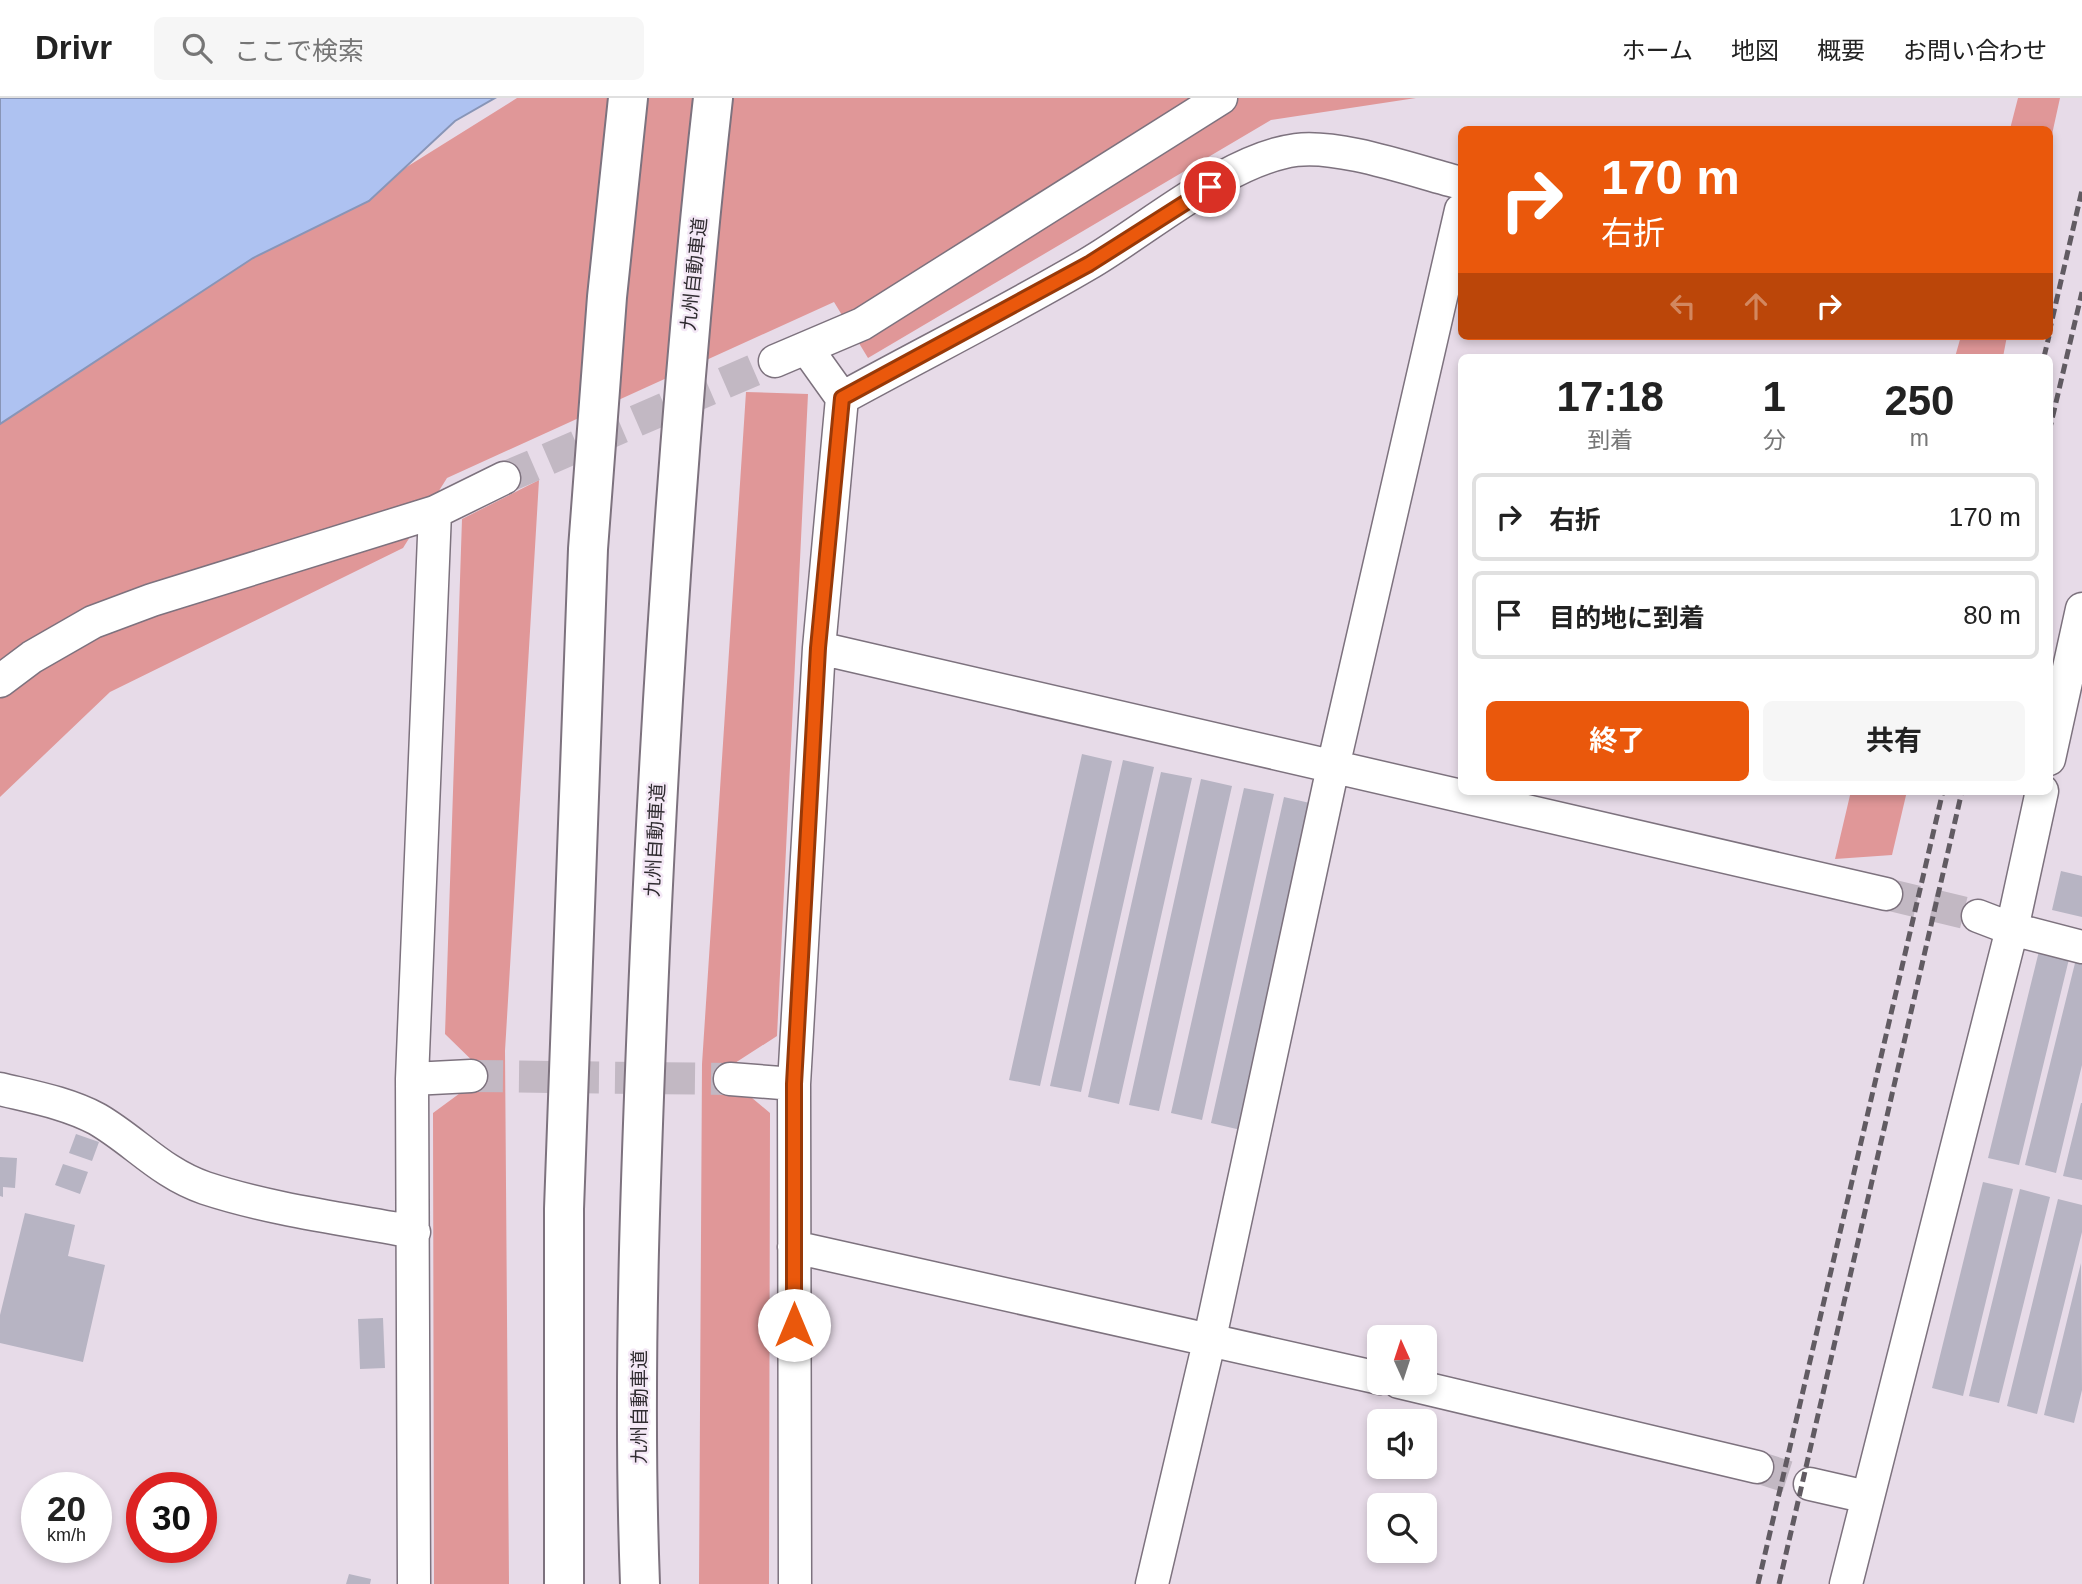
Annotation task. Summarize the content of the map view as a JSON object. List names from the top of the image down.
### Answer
{
  "streets": {
    "highway": ["九州自動車道"]
  },
  "north": "top",
  "page": {
    "header": "Drivr",
    "search": "ここで検索",
    "nav": [
      "ホーム",
      "地図",
      "概要",
      "お問い合わせ"
    ],
    "turn": ["170 m", "右折"],
    "eta": [
      "17:18",
      "到着",
      "1",
      "分",
      "250",
      "m"
    ],
    "list": [
      {
        "name": "右折",
        "value": "170 m"
      },
      {
        "name": "目的地に到着",
        "value": "80 m"
      }
    ],
    "buttons": ["終了", "共有"],
    "speed": "20 km/h",
    "limit": "30"
  }
}
